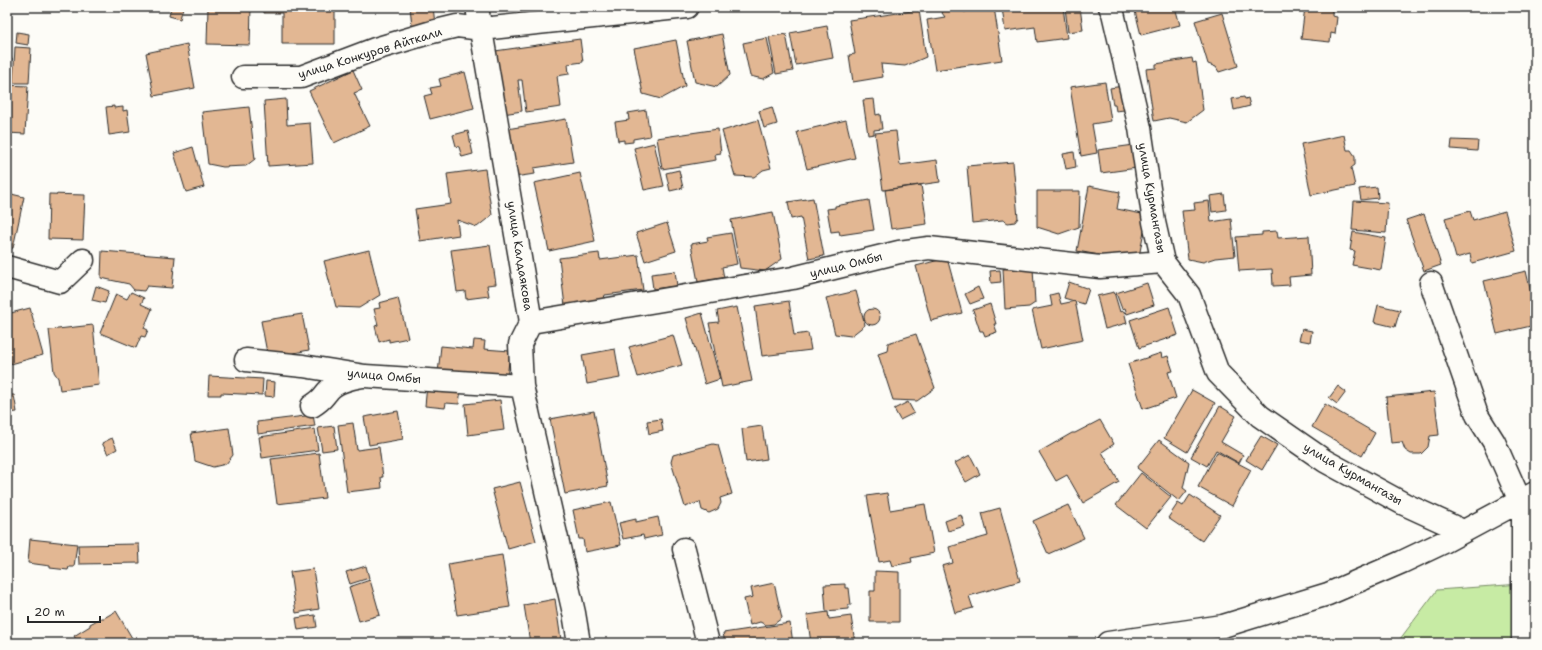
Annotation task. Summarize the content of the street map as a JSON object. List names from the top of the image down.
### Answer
{
  "streets": {
    "street": [
      "улица Конкуров Айткали",
      "улица Курмангазы",
      "улица Калдаякова",
      "улица Омбы"
    ]
  },
  "crossings": [
    ["улица Конкуров Айткали", "улица Калдаякова"],
    ["улица Курмангазы", "улица Омбы"],
    ["улица Калдаякова", "улица Омбы"]
  ],
  "scale_bar": "20 m"
}
